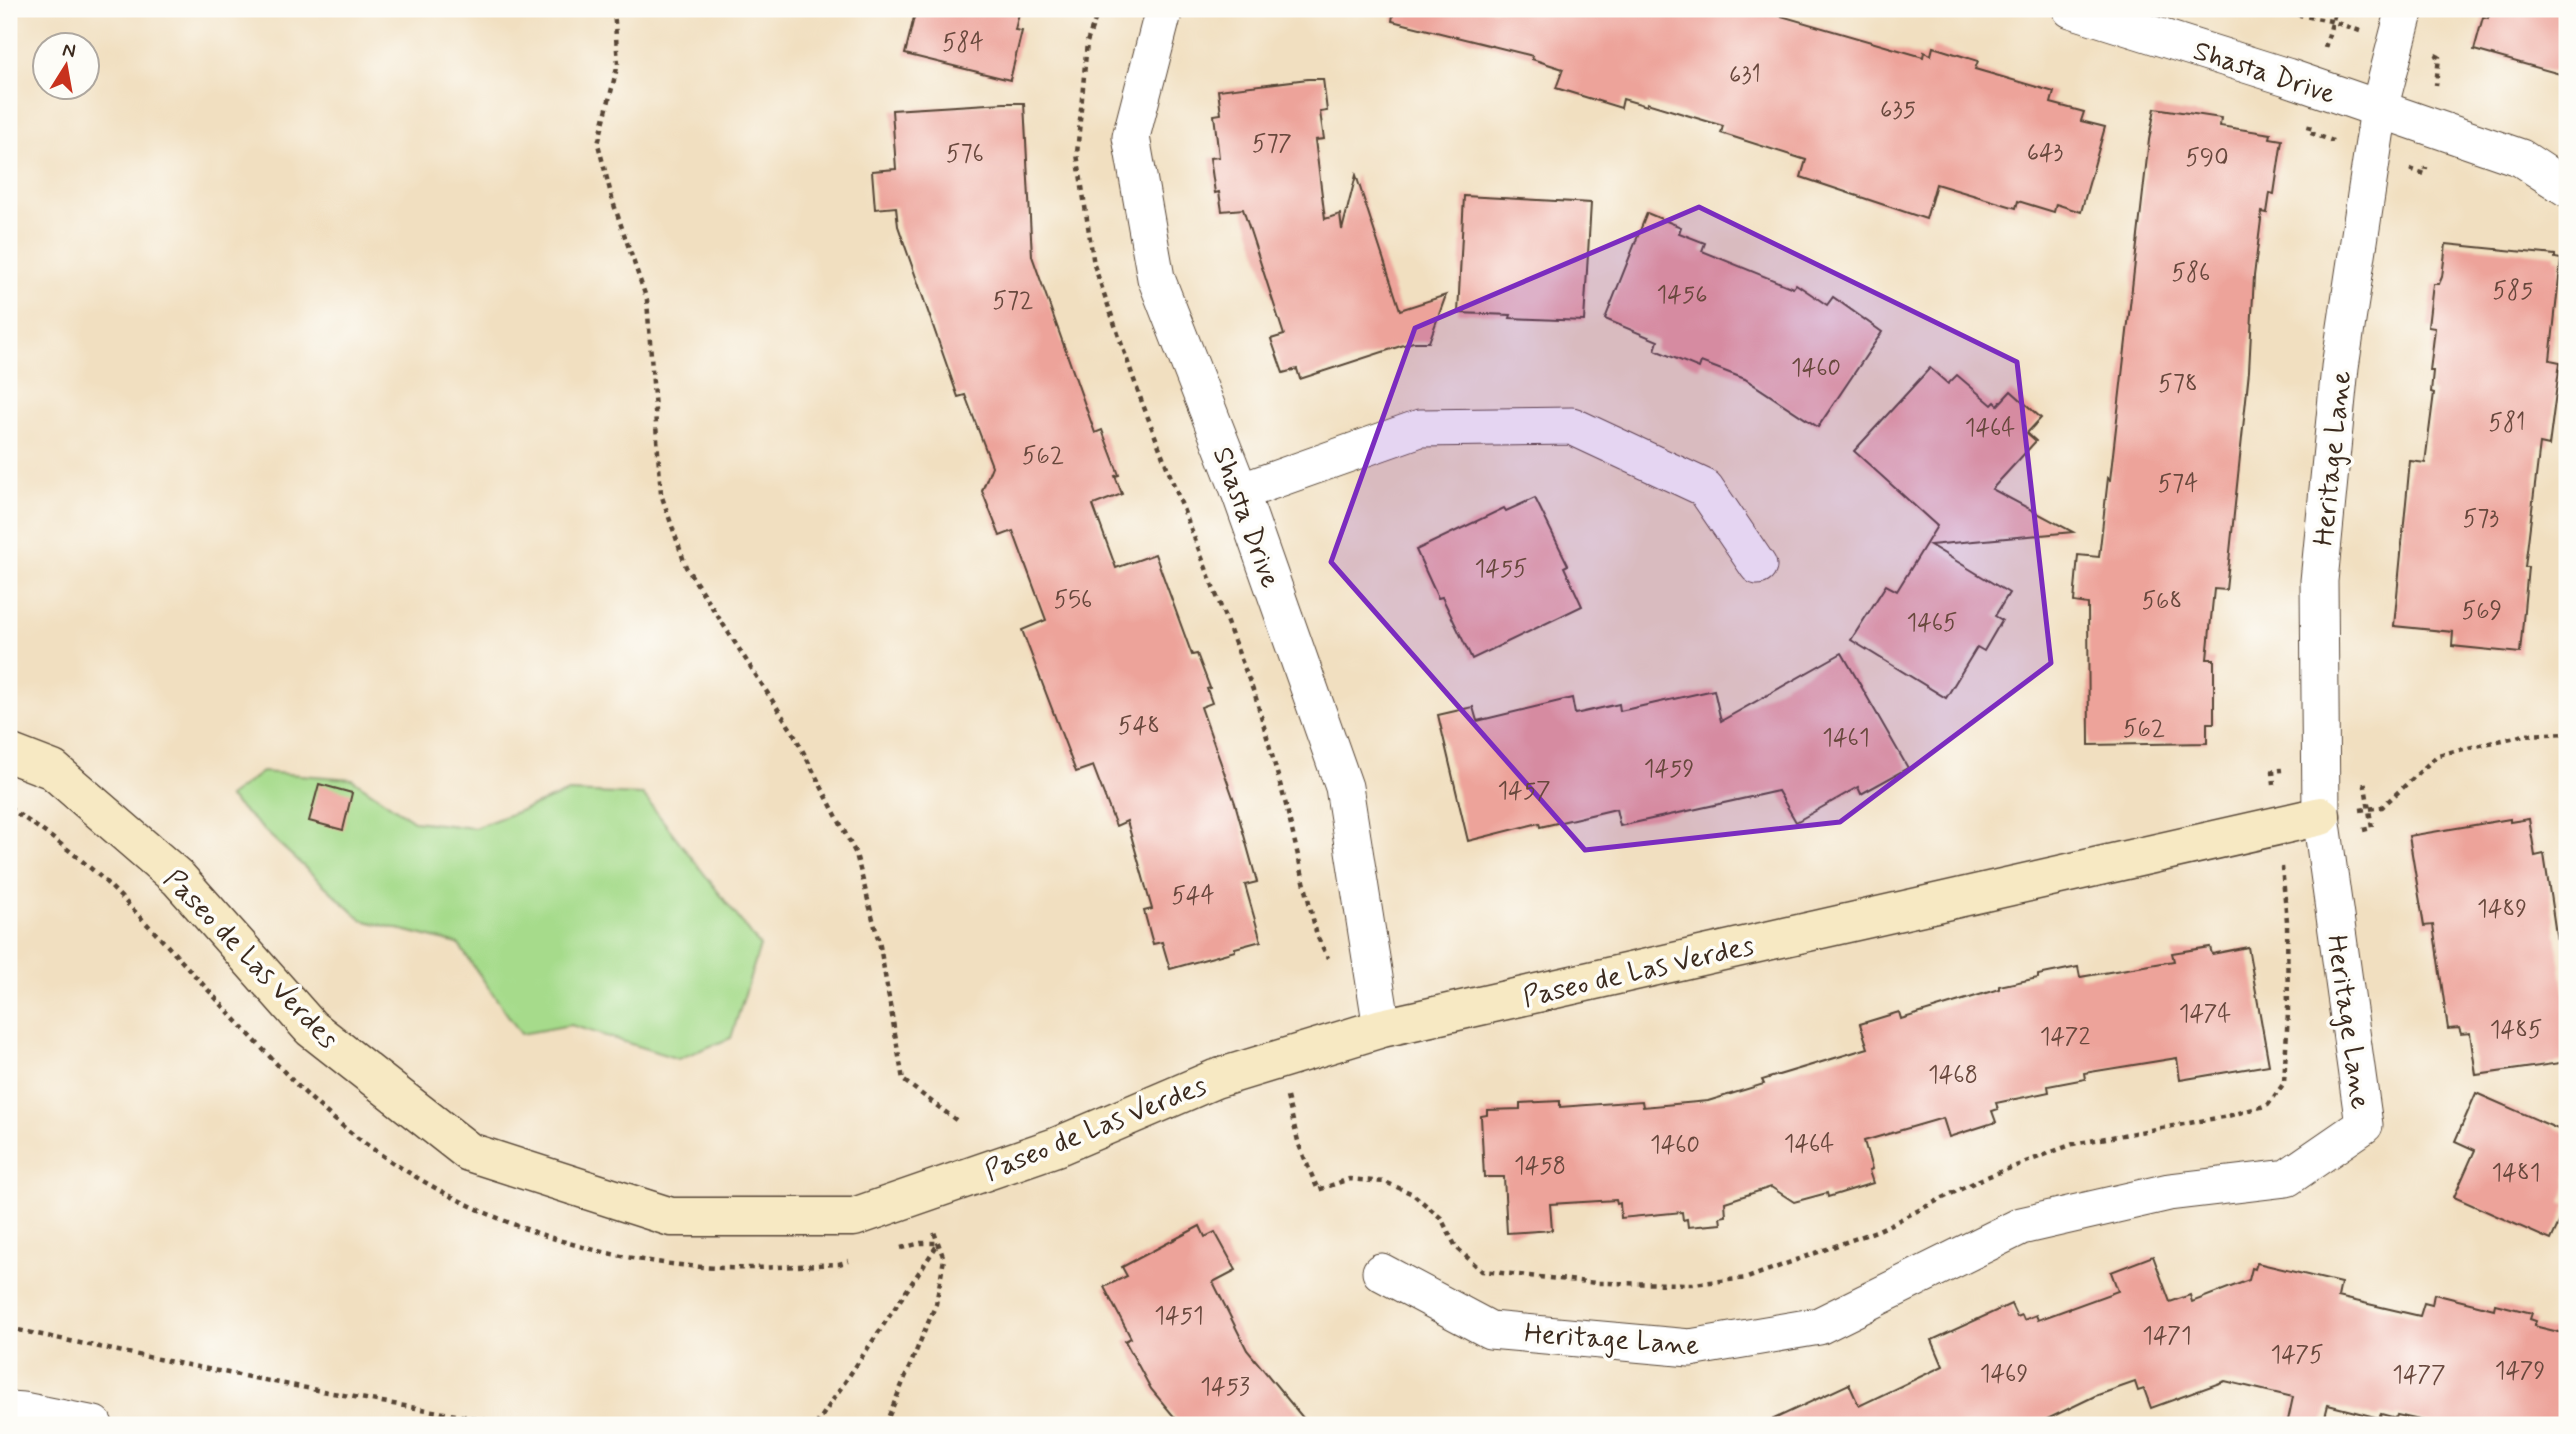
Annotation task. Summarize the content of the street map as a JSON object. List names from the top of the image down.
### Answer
{
  "streets": {
    "street": ["Shasta Drive", "Heritage Lane", "Paseo de Las Verdes"]
  },
  "crossings": [
    ["Shasta Drive", "Heritage Lane"],
    ["Shasta Drive", "Paseo de Las Verdes"],
    ["Heritage Lane", "Paseo de Las Verdes"]
  ],
  "house_numbers": [
    "584",
    "631",
    "635",
    "577",
    "643",
    "576",
    "590",
    "586",
    "585",
    "1456",
    "572",
    "1460",
    "578",
    "581",
    "1464",
    "562",
    "574",
    "573",
    "1455",
    "556",
    "568",
    "569",
    "1465",
    "548",
    "562",
    "1461",
    "1459",
    "1457",
    "544",
    "1489",
    "1474",
    "1485",
    "1472",
    "1468",
    "1464",
    "1460",
    "1458",
    "1481",
    "1451",
    "1471",
    "1475",
    "1479",
    "1469",
    "1477",
    "1453"
  ],
  "north": "top"
}
